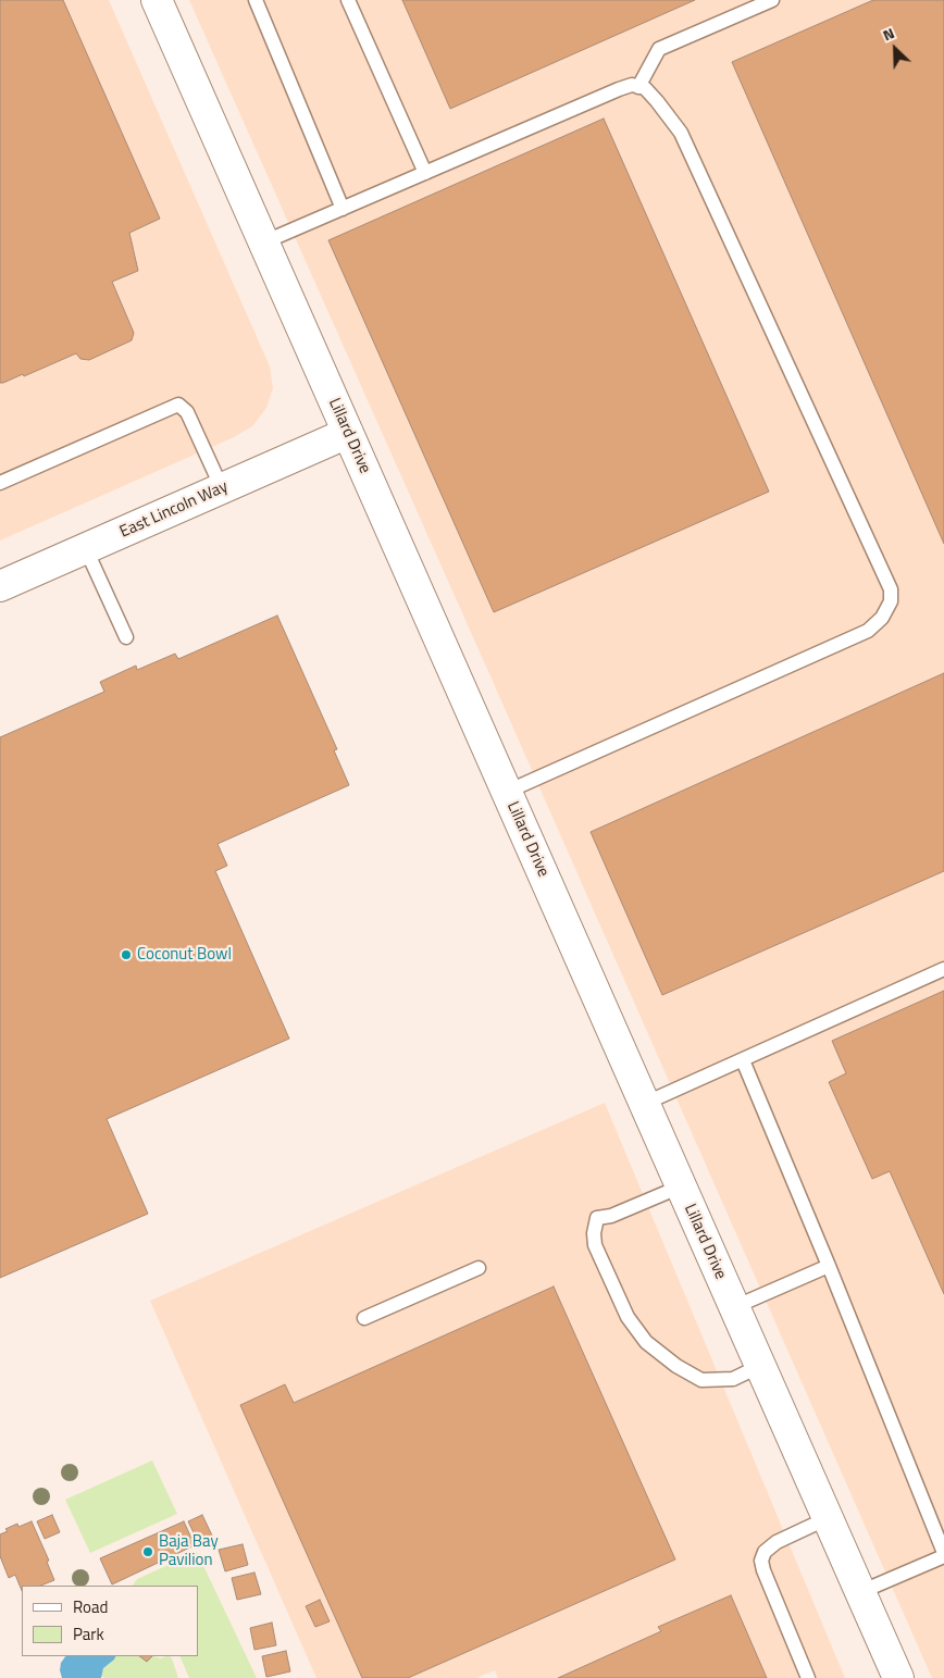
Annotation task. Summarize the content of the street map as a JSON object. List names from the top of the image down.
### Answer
{
  "streets": {
    "street": ["Lillard Drive", "East Lincoln Way"]
  },
  "crossings": [
    ["Lillard Drive", "East Lincoln Way"]
  ],
  "places": ["Coconut Bowl", "Baja Bay Pavilion"],
  "legend": ["Road", "Park"],
  "north": "top left"
}
